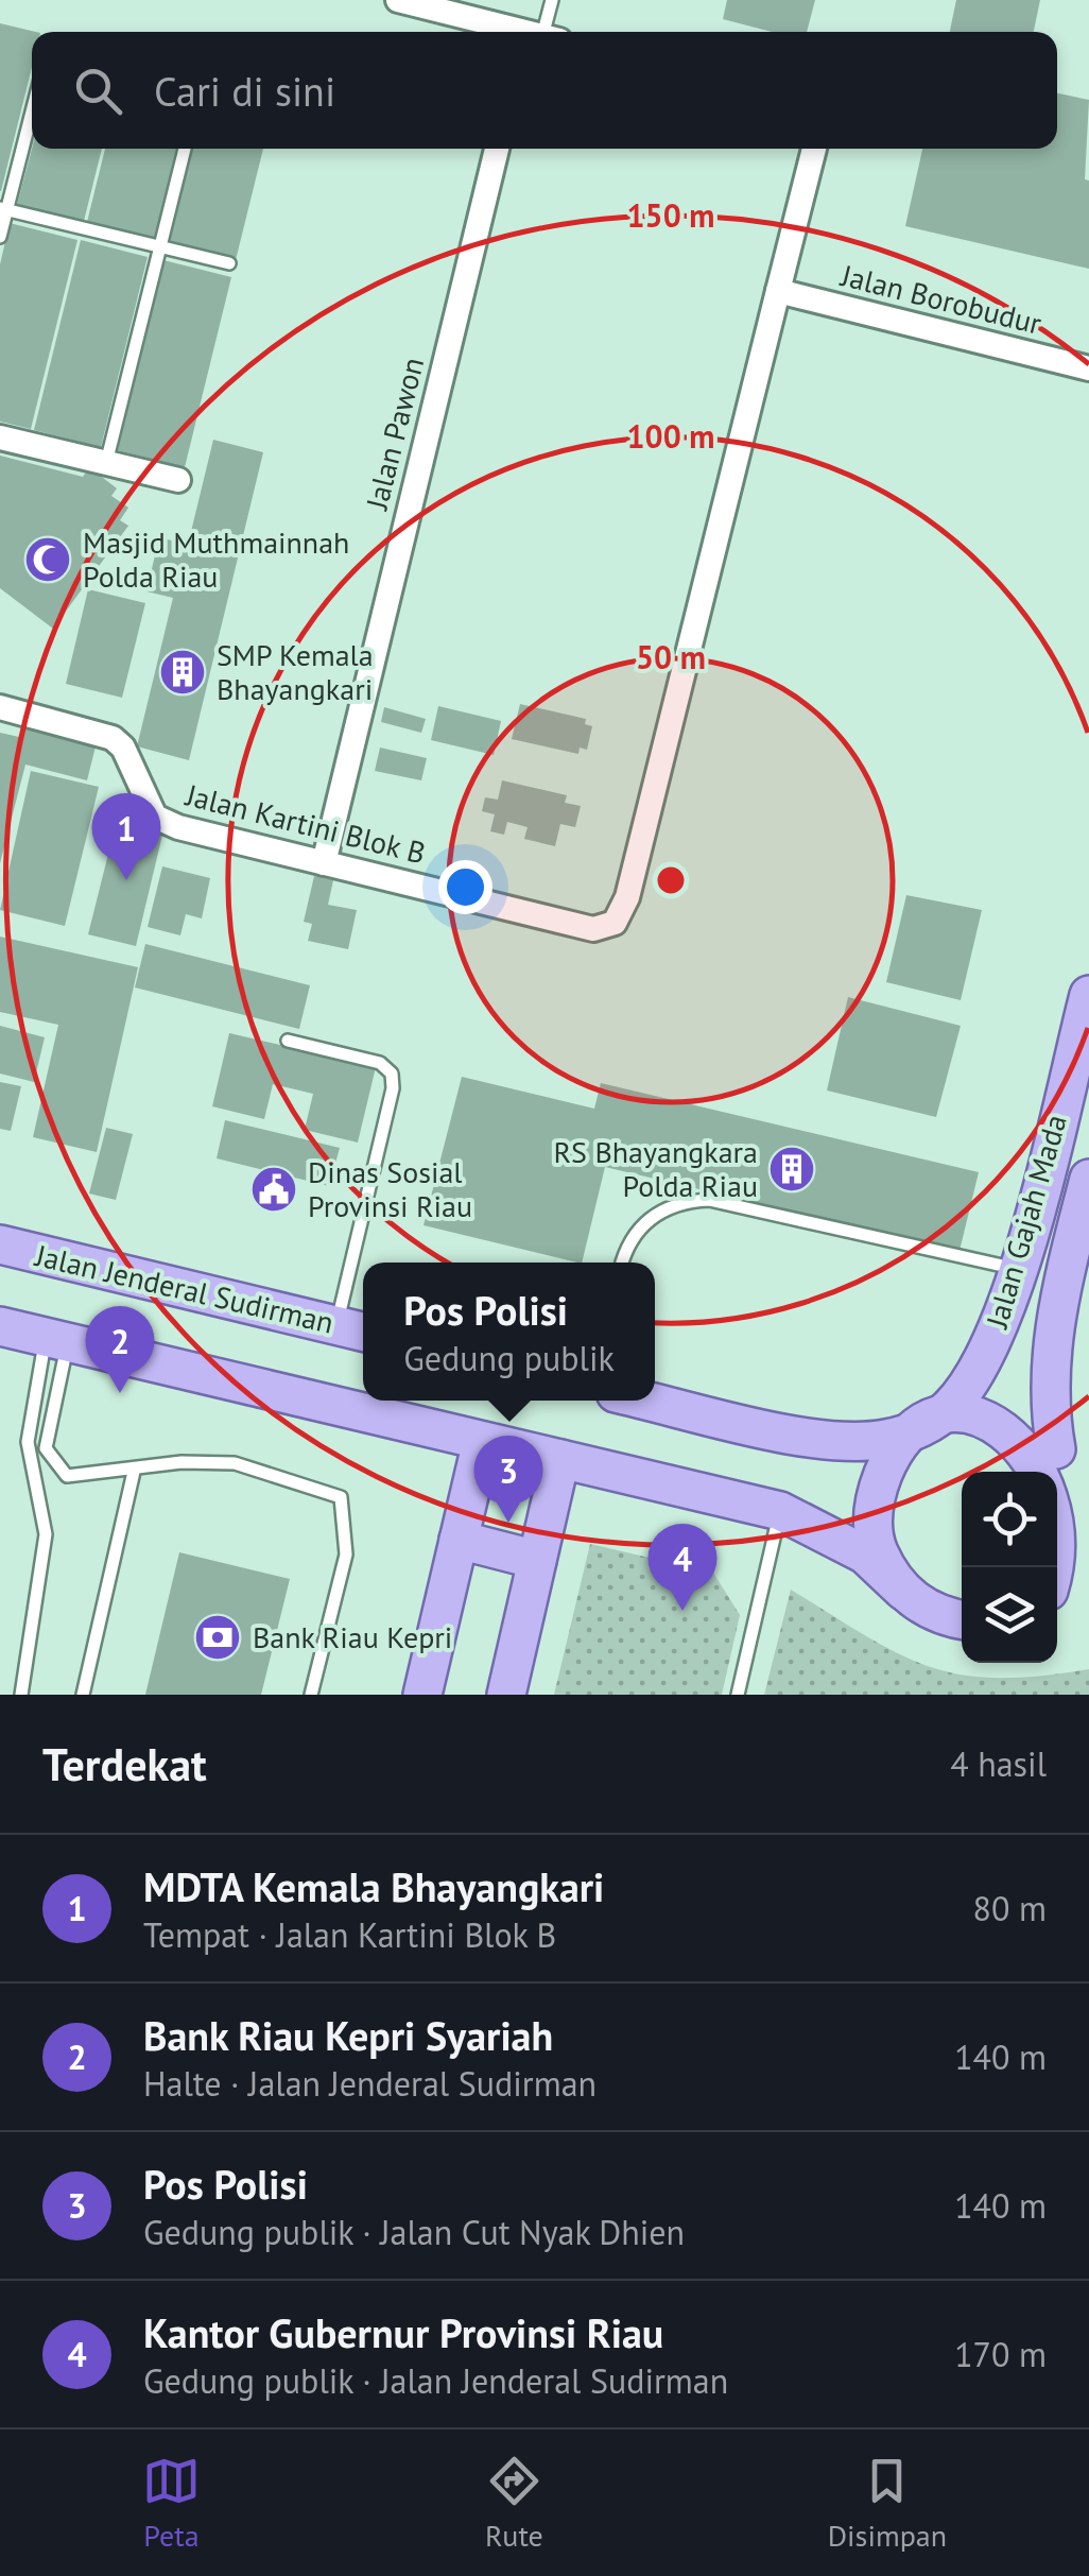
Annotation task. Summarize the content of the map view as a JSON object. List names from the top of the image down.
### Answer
{
  "streets": {
    "main road": ["Jalan Gajah Mada", "Jalan Jenderal Sudirman"],
    "street": ["Jalan Borobudur", "Jalan Pawon", "Jalan Kartini Blok B"]
  },
  "crossings": [
    ["Jalan Borobudur", "Jalan Kartini Blok B"],
    ["Jalan Pawon", "Jalan Kartini Blok B"]
  ],
  "places": {
    "mosque": ["Masjid Muthmainnah Polda Riau"],
    "building": ["SMP Kemala Bhayangkari", "RS Bhayangkara Polda Riau"],
    "public building": ["Dinas Sosial Provinsi Riau"],
    "bank": ["Bank Riau Kepri"]
  },
  "page": {
    "search": "Cari di sini",
    "pins": [
      "1",
      "2",
      "3",
      "4"
    ],
    "popup": ["Pos Polisi", "Gedung publik"],
    "heading": ["Terdekat", "4 hasil"],
    "list": [
      {
        "mark": "1",
        "name": "MDTA Kemala Bhayangkari",
        "note": "Tempat · Jalan Kartini Blok B",
        "value": "80 m"
      },
      {
        "mark": "2",
        "name": "Bank Riau Kepri Syariah",
        "note": "Halte · Jalan Jenderal Sudirman",
        "value": "140 m"
      },
      {
        "mark": "3",
        "name": "Pos Polisi",
        "note": "Gedung publik · Jalan Cut Nyak Dhien",
        "value": "140 m"
      },
      {
        "mark": "4",
        "name": "Kantor Gubernur Provinsi Riau",
        "note": "Gedung publik · Jalan Jenderal Sudirman",
        "value": "170 m"
      }
    ],
    "nav": ["Peta", "Rute", "Disimpan"]
  },
  "rings": ["150 m", "100 m", "50 m"]
}
